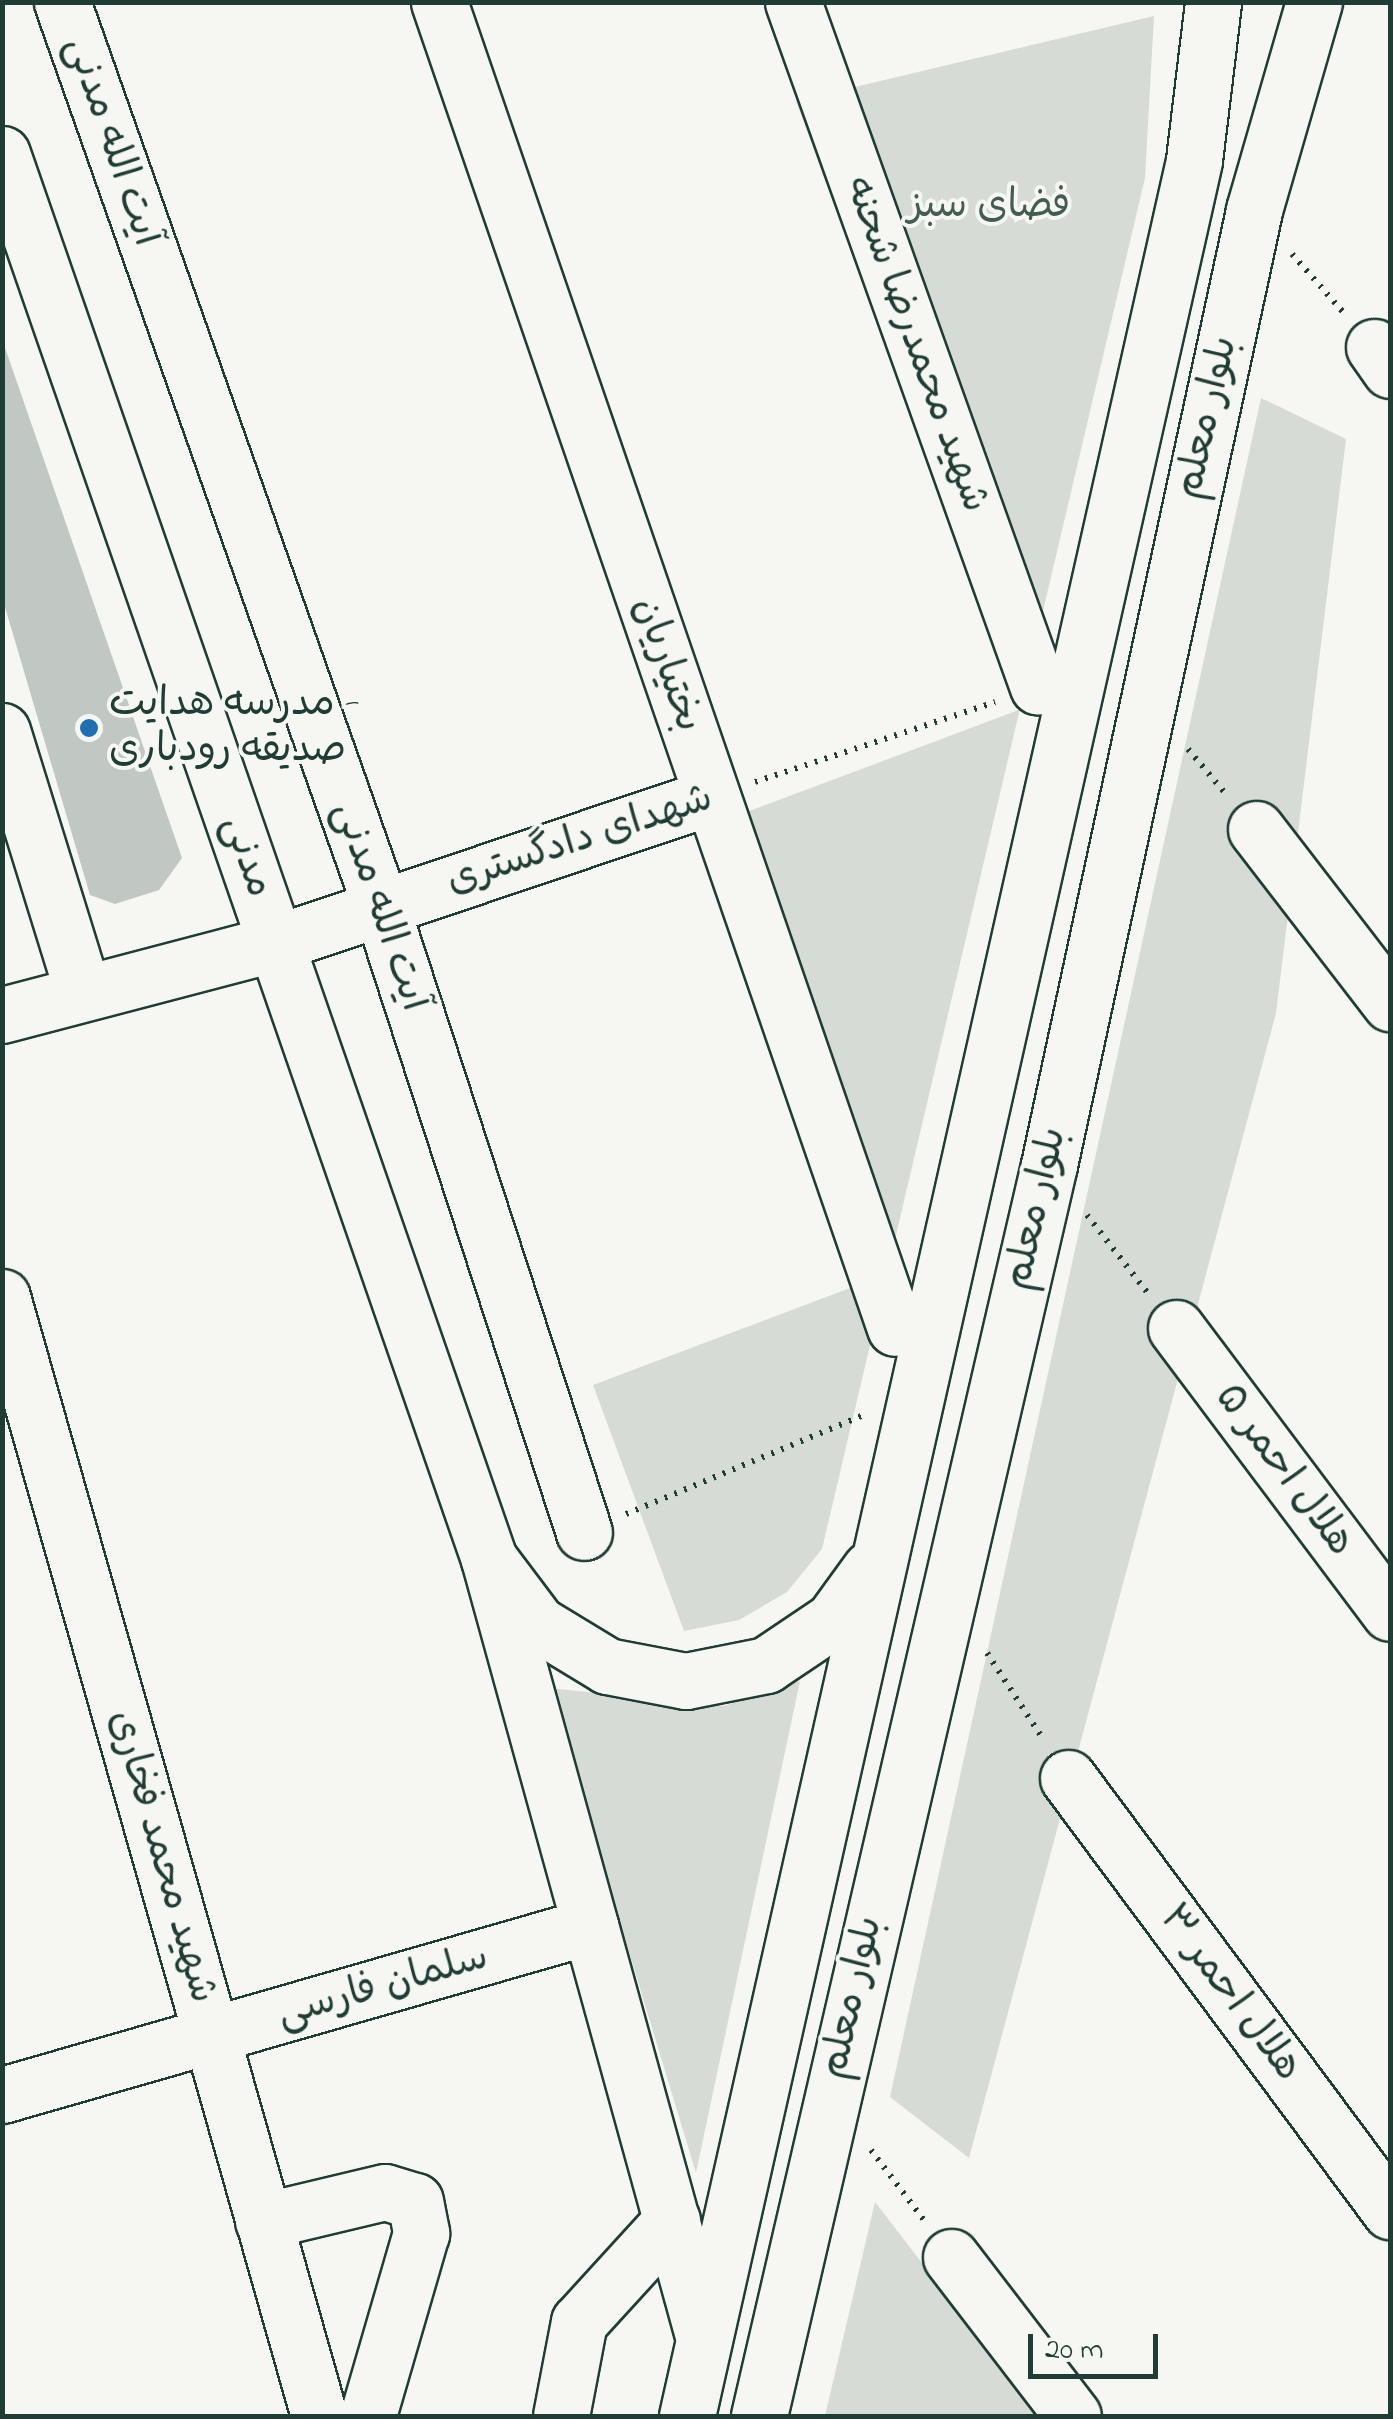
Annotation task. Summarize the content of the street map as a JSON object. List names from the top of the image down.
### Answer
{
  "streets": {
    "street": [
      "آیت الله مدنی",
      "شهید محمدرضا شحنه",
      "بلوار معلم",
      "بختیاریان",
      "شهدای دادگستری",
      "مدنی",
      "هلال احمر ۵",
      "شهید محمد فخاری",
      "سلمان فارسی",
      "هلال احمر ۳"
    ]
  },
  "crossings": [
    ["آیت الله مدنی", "شهدای دادگستری"],
    ["شهید محمدرضا شحنه", "شهدای دادگستری"],
    ["بختیاریان", "شهدای دادگستری"],
    ["شهدای دادگستری", "مدنی"],
    ["شهید محمد فخاری", "سلمان فارسی"]
  ],
  "parks": ["فضای سبز"],
  "places": ["مدرسه هدایت - صدیقه رودباری"],
  "scale_bar": "20 m"
}
